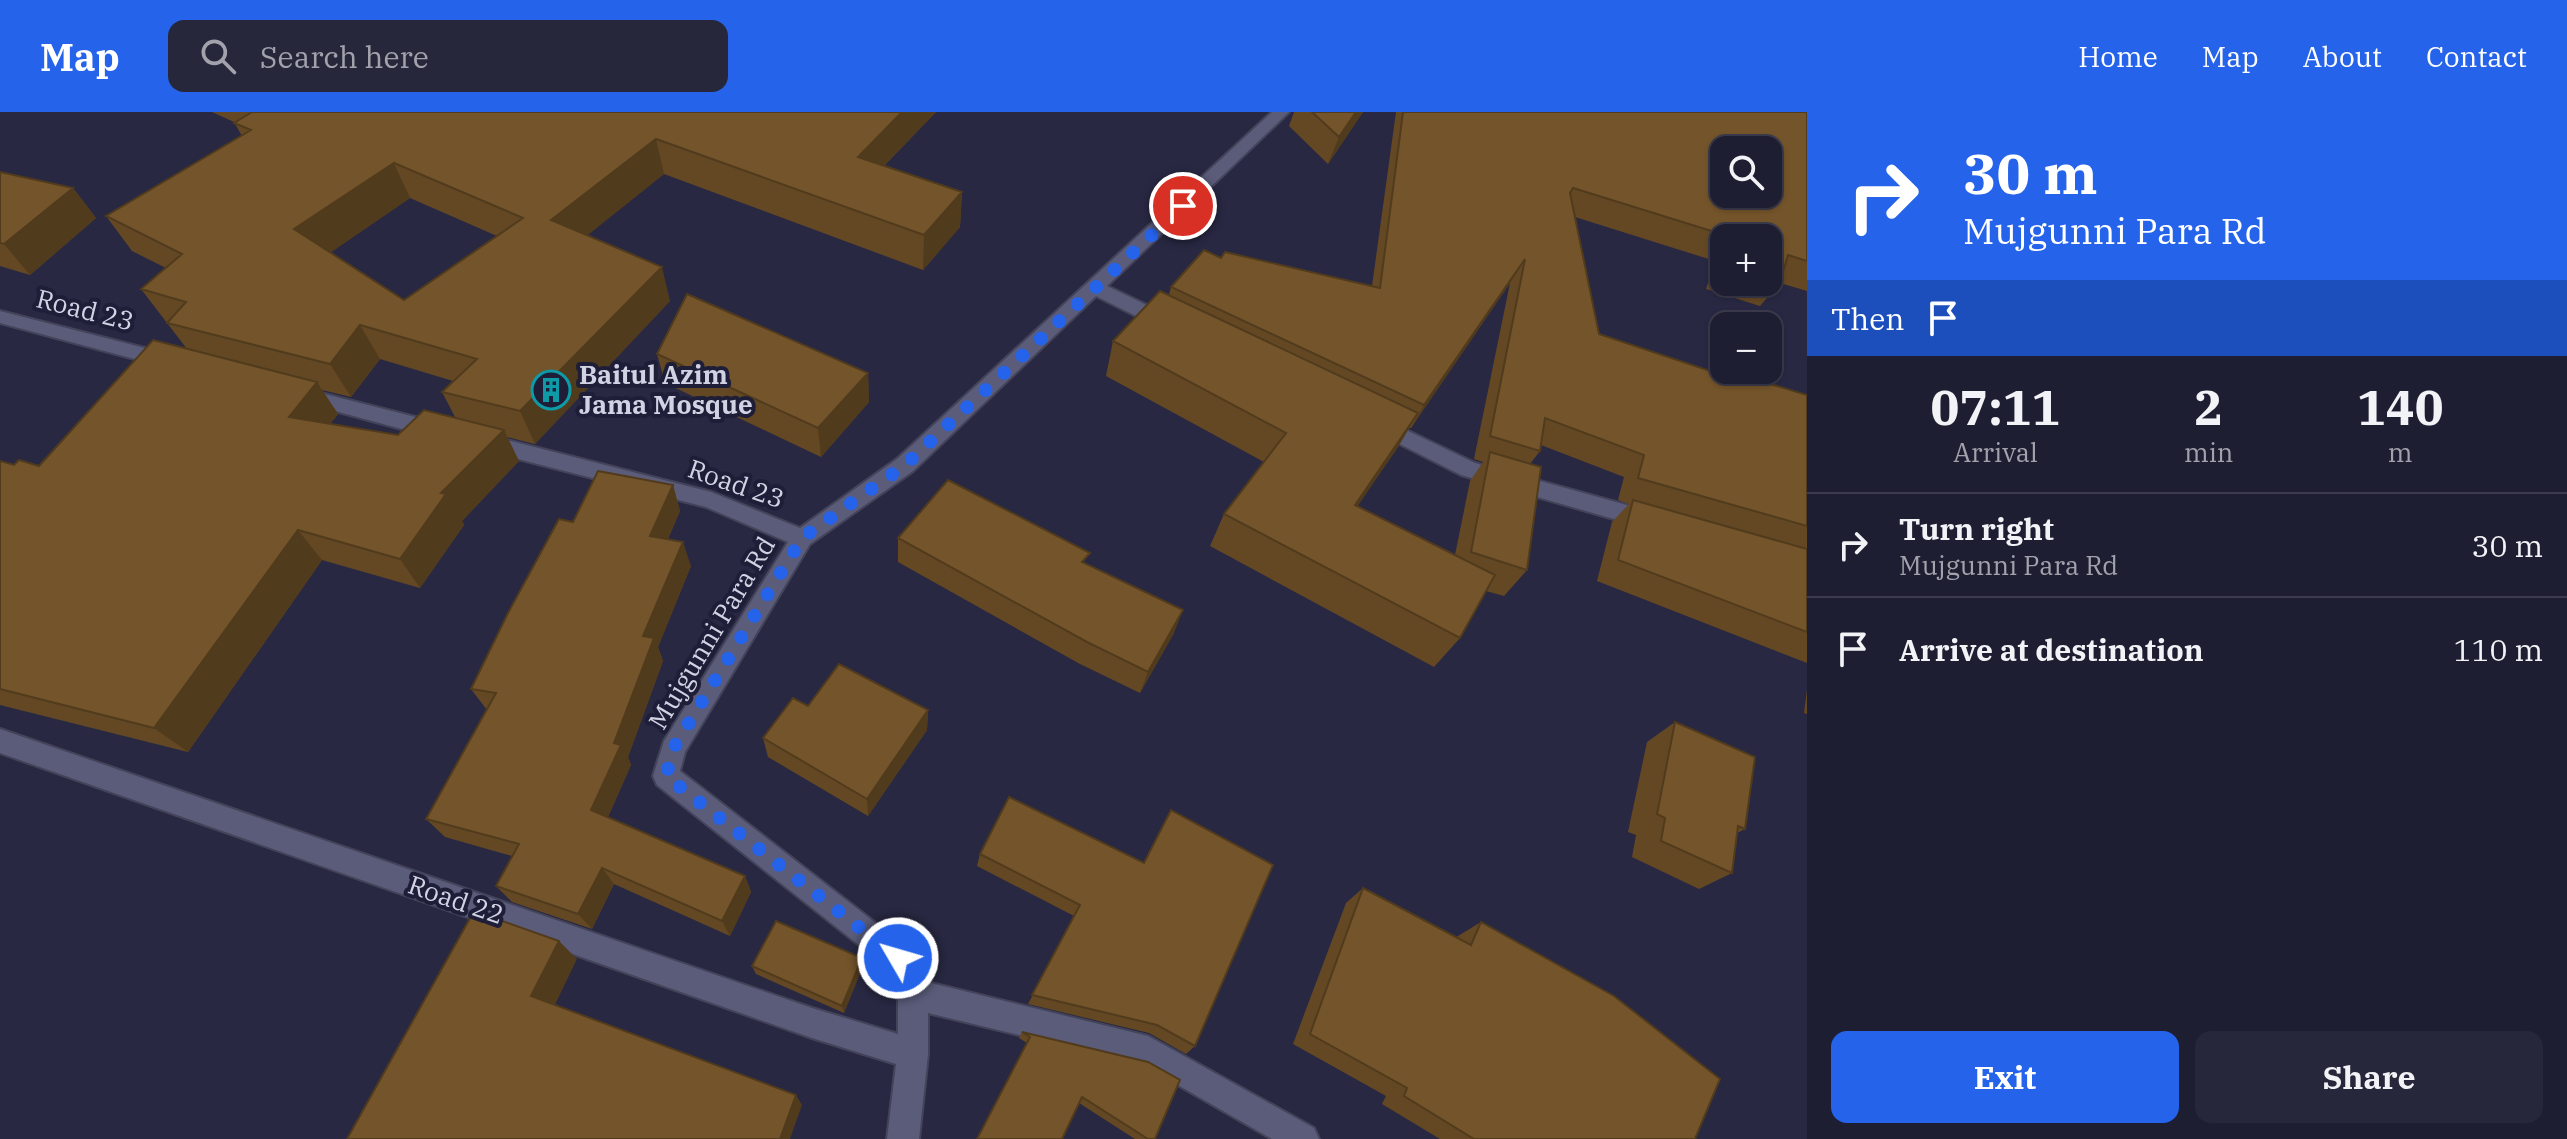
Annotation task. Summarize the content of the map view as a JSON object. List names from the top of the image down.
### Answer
{
  "streets": {
    "street": ["Road 23", "Mujgunni Para Rd", "Road 22"]
  },
  "crossings": [
    ["Road 23", "Mujgunni Para Rd"],
    ["Mujgunni Para Rd", "Road 22"]
  ],
  "places": {
    "building": ["Baitul Azim Jama Mosque"]
  },
  "page": {
    "header": "Map",
    "search": "Search here",
    "nav": [
      "Home",
      "Map",
      "About",
      "Contact"
    ],
    "turn": ["30 m", "Mujgunni Para Rd"],
    "map_buttons": ["+", "−"],
    "then": "Then",
    "eta": [
      "07:11",
      "Arrival",
      "2",
      "min",
      "140",
      "m"
    ],
    "list": [
      {
        "name": "Turn right",
        "note": "Mujgunni Para Rd",
        "value": "30 m"
      },
      {
        "name": "Arrive at destination",
        "value": "110 m"
      }
    ],
    "buttons": ["Exit", "Share"]
  }
}
